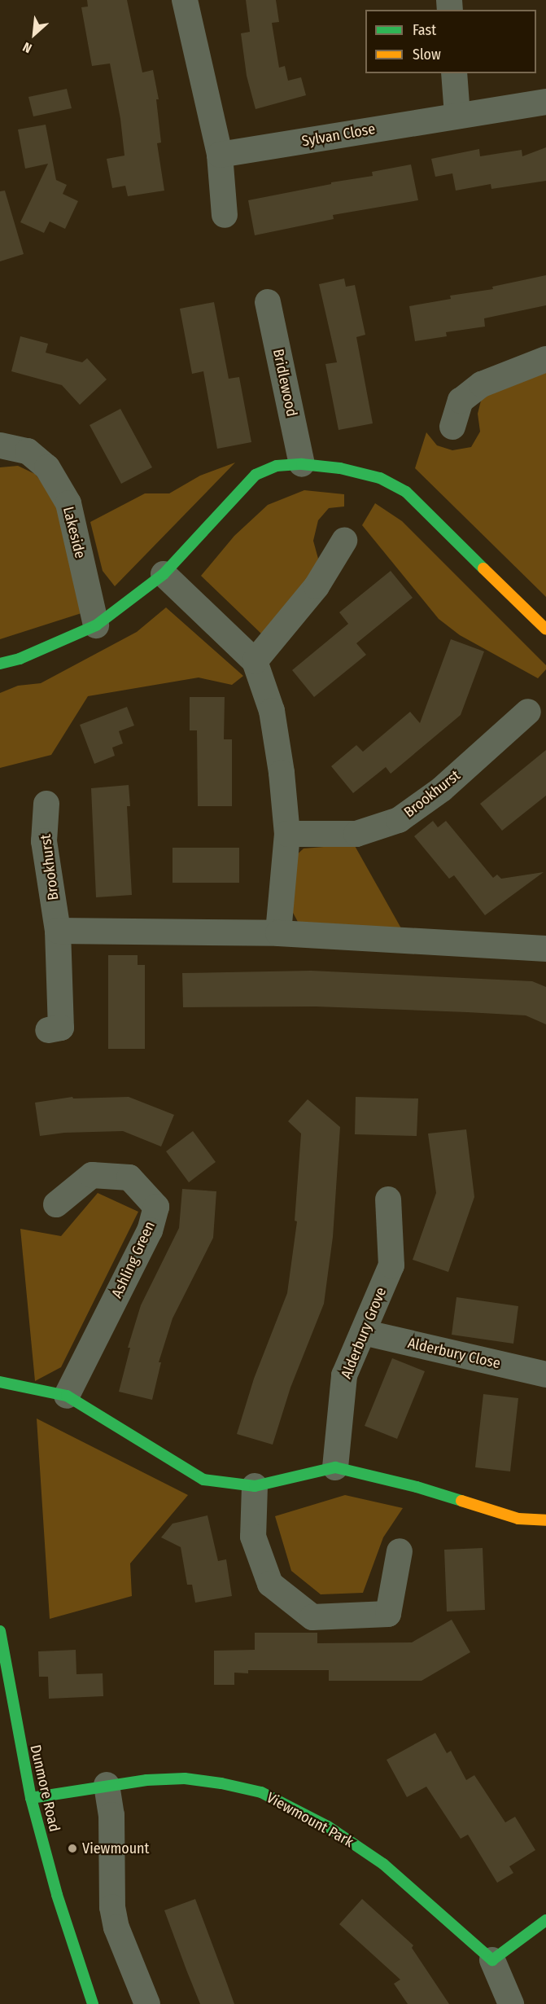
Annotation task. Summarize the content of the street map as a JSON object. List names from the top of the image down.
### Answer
{
  "streets": {
    "street": [
      "Sylvan Close",
      "Bridlewood",
      "Lakeside",
      "Brookhurst",
      "Ashling Green",
      "Alderbury Grove",
      "Alderbury Close",
      "Dunmore Road",
      "Viewmount Park"
    ]
  },
  "crossings": [
    ["Alderbury Grove", "Alderbury Close"],
    ["Dunmore Road", "Viewmount Park"]
  ],
  "places": ["Viewmount"],
  "legend": ["Fast", "Slow"],
  "north": "bottom left"
}
